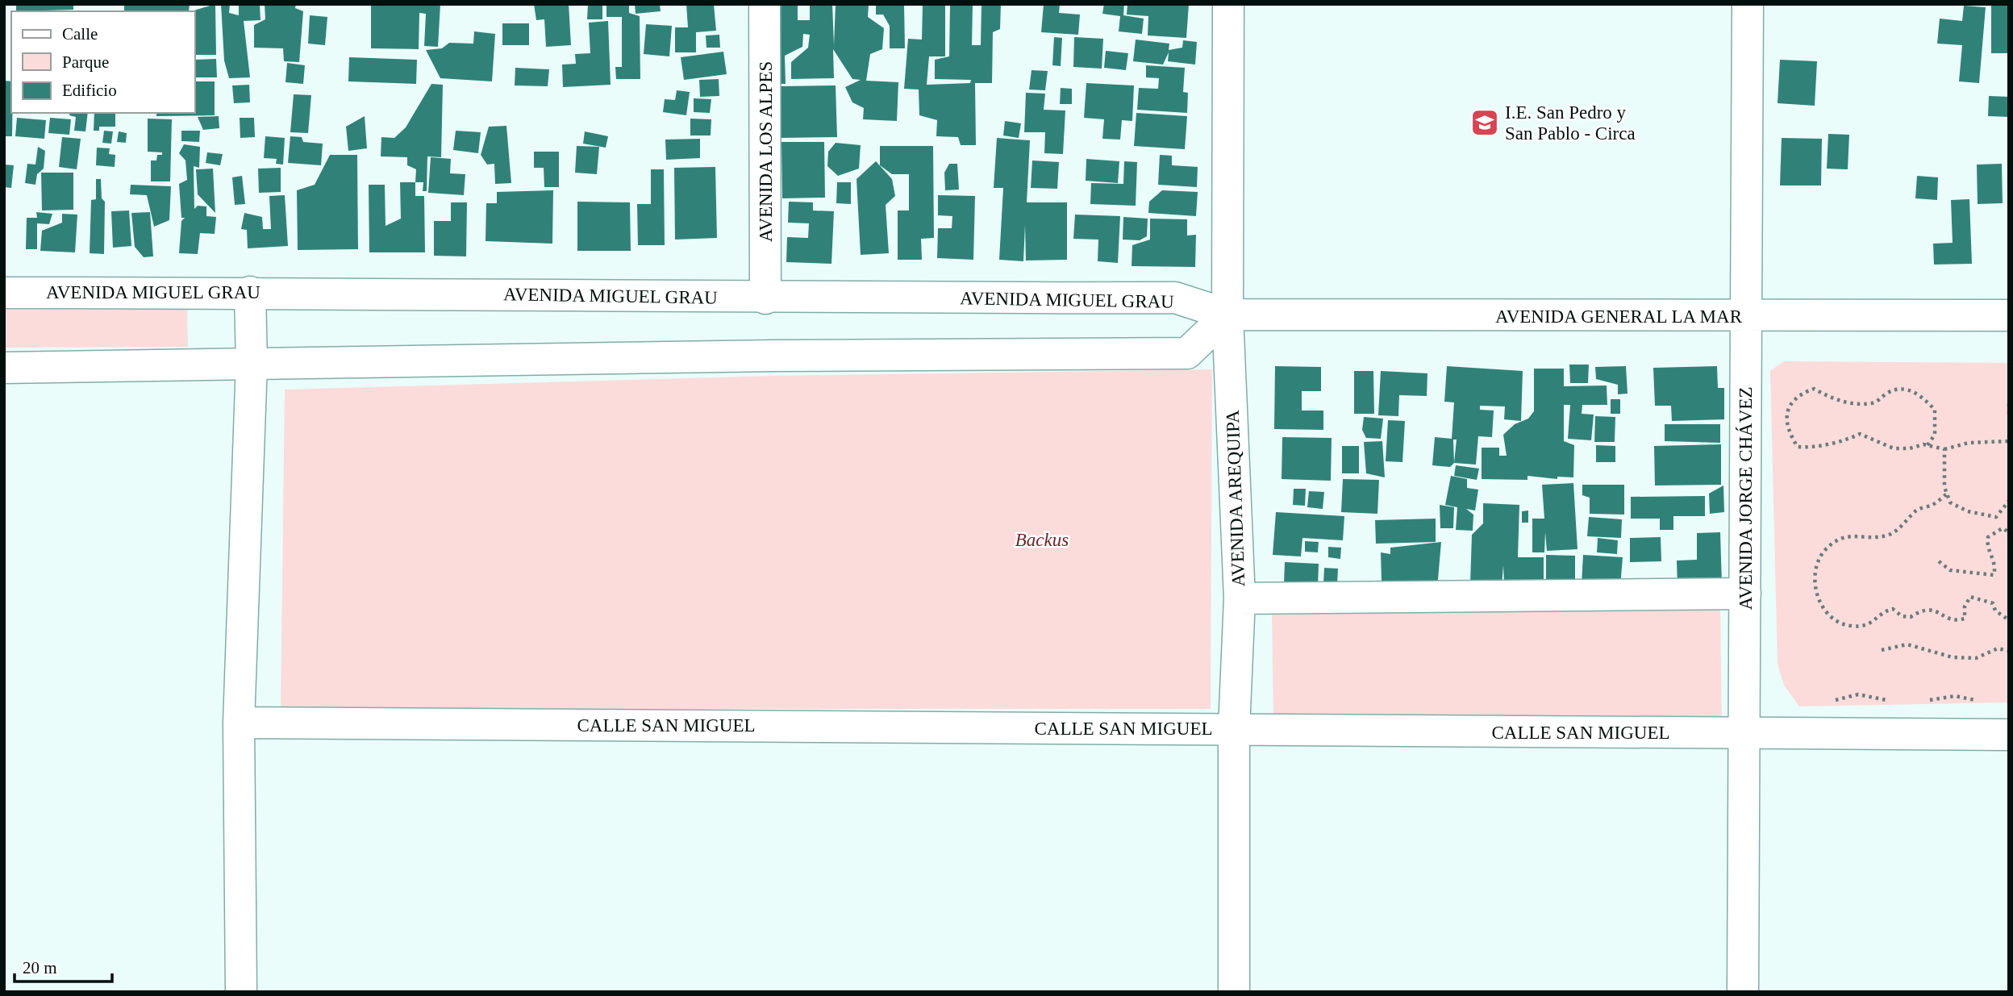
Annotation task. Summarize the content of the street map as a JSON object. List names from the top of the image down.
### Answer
{
  "streets": {
    "street": [
      "AVENIDA LOS ALPES",
      "AVENIDA MIGUEL GRAU",
      "AVENIDA GENERAL LA MAR",
      "AVENIDA AREQUIPA",
      "AVENIDA JORGE CHÁVEZ",
      "CALLE SAN MIGUEL"
    ]
  },
  "crossings": [
    ["AVENIDA LOS ALPES", "AVENIDA MIGUEL GRAU"],
    ["AVENIDA MIGUEL GRAU", "AVENIDA GENERAL LA MAR"],
    ["AVENIDA MIGUEL GRAU", "AVENIDA AREQUIPA"],
    ["AVENIDA GENERAL LA MAR", "AVENIDA AREQUIPA"],
    ["AVENIDA GENERAL LA MAR", "AVENIDA JORGE CHÁVEZ"],
    ["AVENIDA AREQUIPA", "CALLE SAN MIGUEL"],
    ["AVENIDA JORGE CHÁVEZ", "CALLE SAN MIGUEL"]
  ],
  "parks": ["Backus"],
  "places": {
    "school or university": ["I.E. San Pedro y San Pablo - Circa"]
  },
  "legend": ["Calle", "Parque", "Edificio"],
  "scale_bar": "20 m"
}
